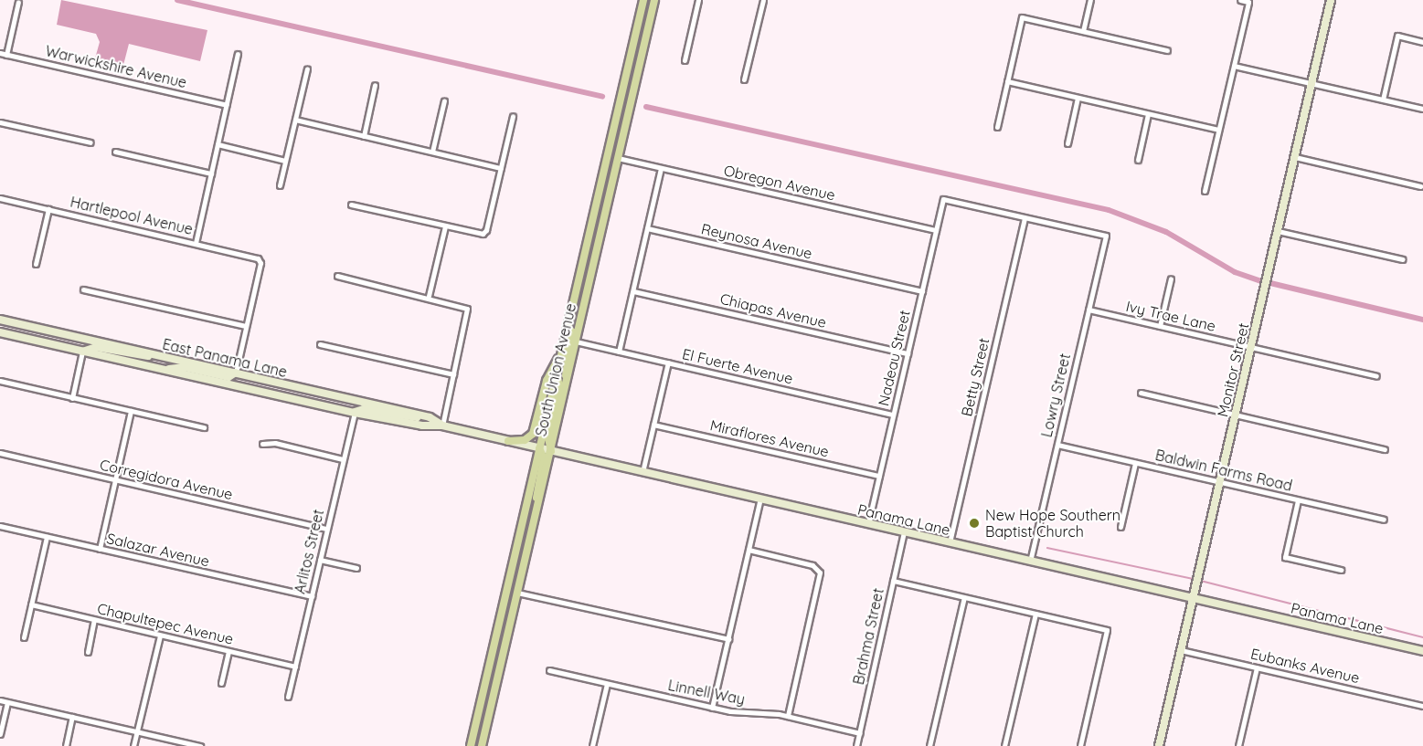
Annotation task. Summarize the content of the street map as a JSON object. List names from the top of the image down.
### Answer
{
  "streets": {
    "main road": [
      "East Panama Lane",
      "South Union Avenue",
      "Monitor Street",
      "Panama Lane"
    ],
    "street": [
      "Warwickshire Avenue",
      "Obregon Avenue",
      "Hartlepool Avenue",
      "Reynosa Avenue",
      "Chiapas Avenue",
      "Ivy Trae Lane",
      "Nadeau Street",
      "El Fuerte Avenue",
      "Betty Street",
      "Lowry Street",
      "Miraflores Avenue",
      "Baldwin Farms Road",
      "Corregidora Avenue",
      "Salazar Avenue",
      "Arlitos Street",
      "Chapultepec Avenue",
      "Brahma Street",
      "Eubanks Avenue",
      "Linnell Way"
    ]
  },
  "crossings": [
    ["Obregon Avenue", "Nadeau Street"],
    ["Obregon Avenue", "South Union Avenue"],
    ["Reynosa Avenue", "Nadeau Street"],
    ["Chiapas Avenue", "Nadeau Street"],
    ["Ivy Trae Lane", "Monitor Street"],
    ["Ivy Trae Lane", "Lowry Street"],
    ["East Panama Lane", "South Union Avenue"],
    ["East Panama Lane", "Panama Lane"],
    ["East Panama Lane", "Arlitos Street"],
    ["Nadeau Street", "El Fuerte Avenue"],
    ["Nadeau Street", "Betty Street"],
    ["Nadeau Street", "Lowry Street"],
    ["Nadeau Street", "Miraflores Avenue"],
    ["Nadeau Street", "Panama Lane"],
    ["El Fuerte Avenue", "South Union Avenue"],
    ["South Union Avenue", "Panama Lane"],
    ["Monitor Street", "Baldwin Farms Road"],
    ["Monitor Street", "Panama Lane"],
    ["Monitor Street", "Eubanks Avenue"],
    ["Betty Street", "Lowry Street"],
    ["Betty Street", "Panama Lane"],
    ["Lowry Street", "Baldwin Farms Road"],
    ["Lowry Street", "Panama Lane"],
    ["Corregidora Avenue", "Arlitos Street"],
    ["Panama Lane", "Brahma Street"],
    ["Salazar Avenue", "Arlitos Street"],
    ["Arlitos Street", "Chapultepec Avenue"],
    ["Brahma Street", "Linnell Way"]
  ],
  "places": ["New Hope Southern Baptist Church"]
}
